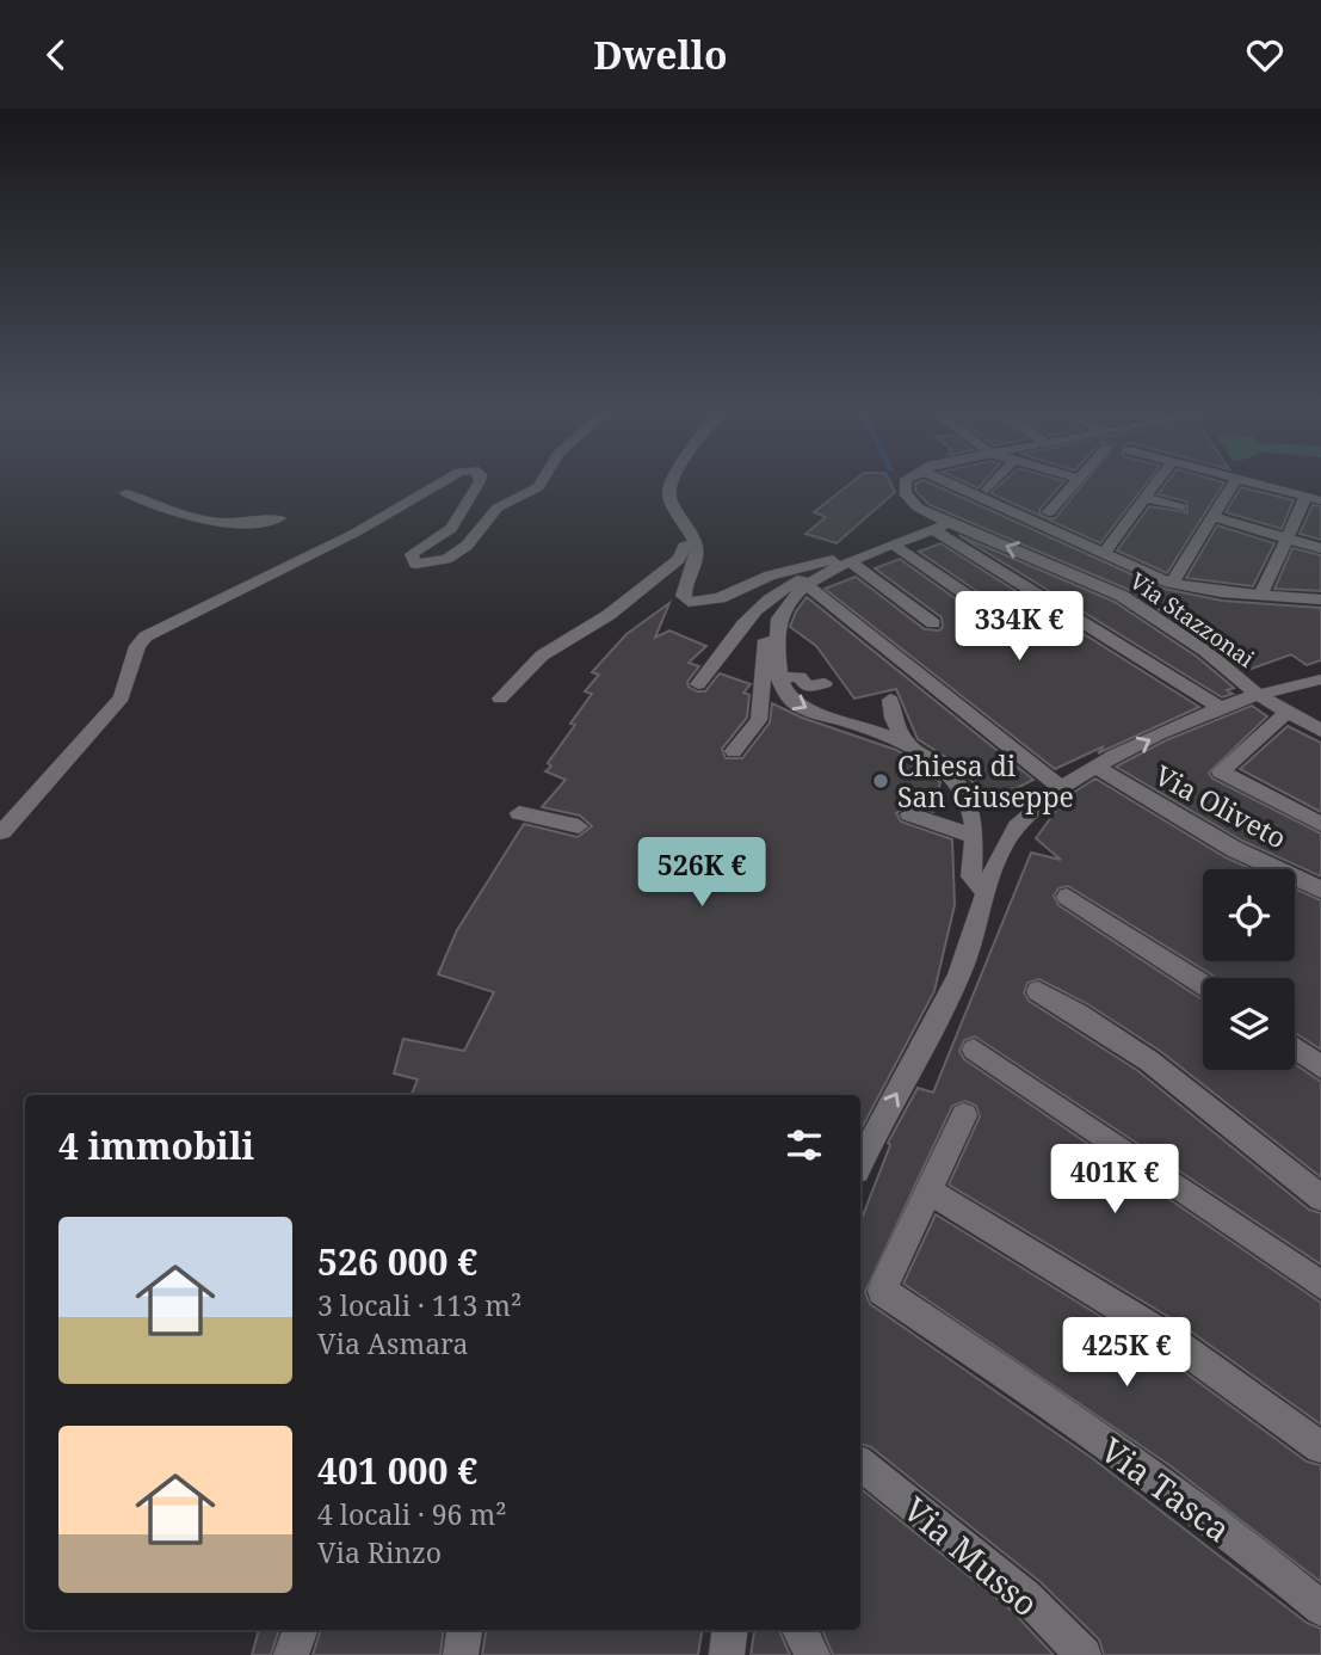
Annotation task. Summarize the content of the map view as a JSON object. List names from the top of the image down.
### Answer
{
  "streets": {
    "street": [
      "Via Stazzonai",
      "Via Oliveto",
      "Via Tasca",
      "Via Musso"
    ]
  },
  "places": ["Chiesa di San Giuseppe"],
  "page": {
    "header": "Dwello",
    "price": [
      "334K €",
      "526K €",
      "401K €",
      "425K €"
    ],
    "heading": "4 immobili",
    "list": [
      {
        "name": "526 000 €",
        "note": "3 locali · 113 m² · Via Asmara"
      },
      {
        "name": "401 000 €",
        "note": "4 locali · 96 m² · Via Rinzo"
      }
    ]
  }
}
